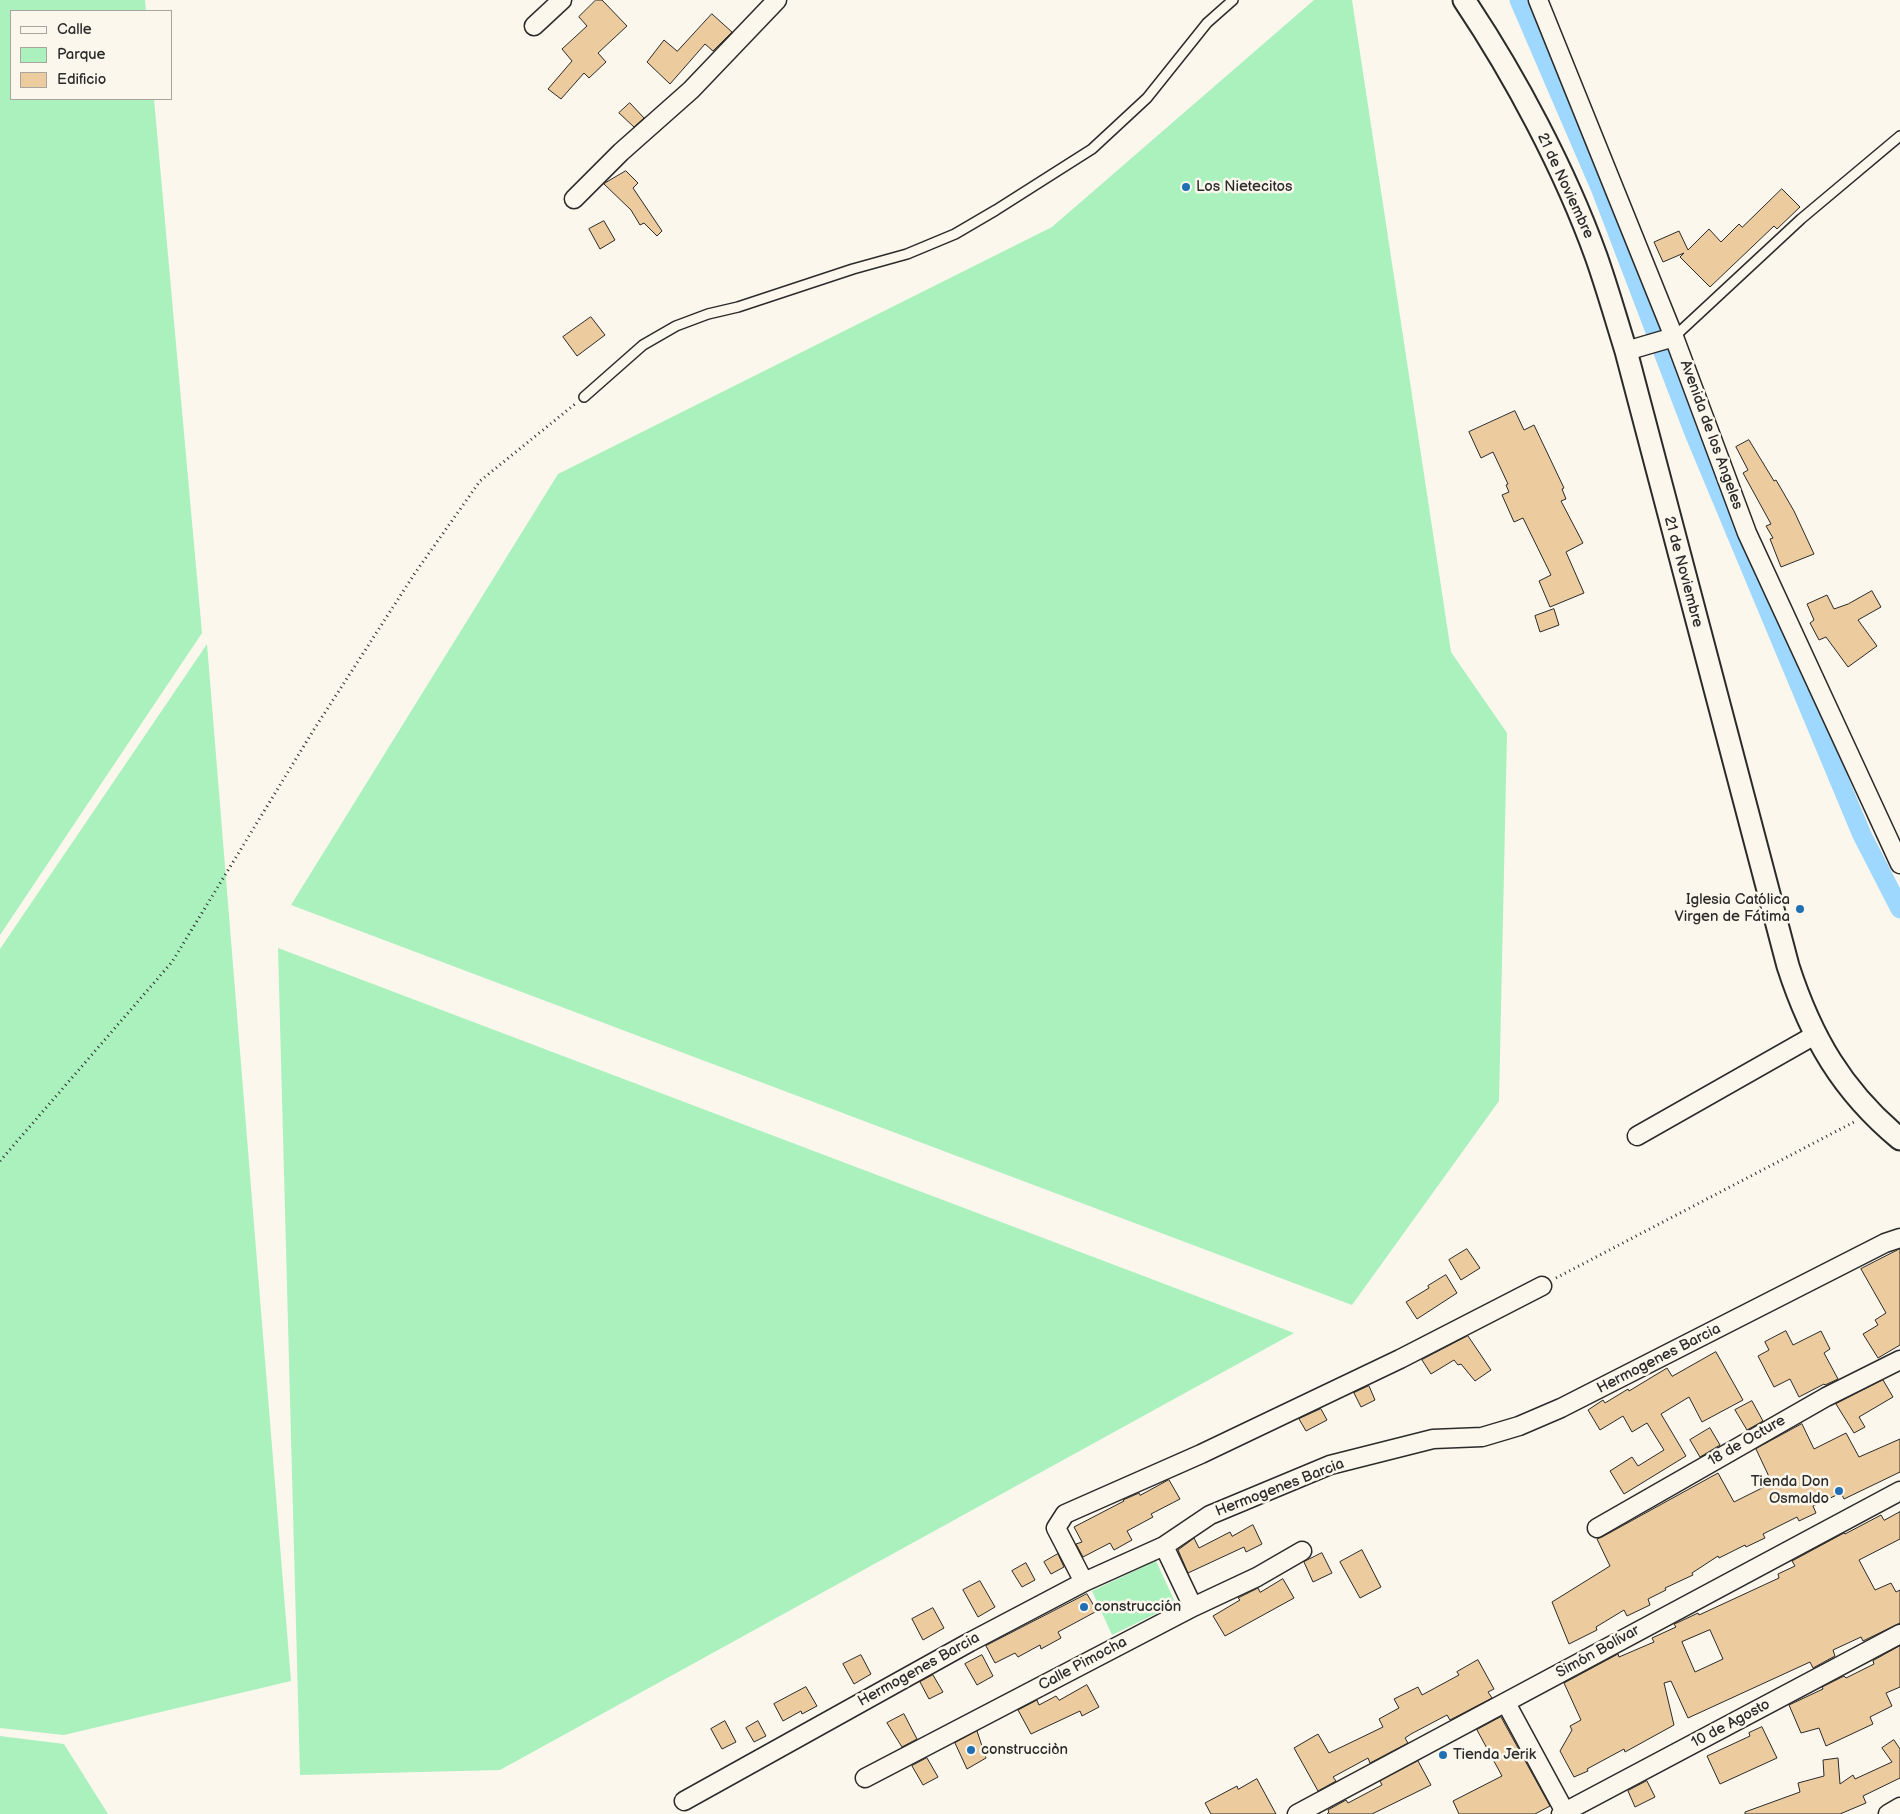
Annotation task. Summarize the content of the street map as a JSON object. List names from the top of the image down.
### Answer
{
  "streets": {
    "street": [
      "21 de Noviembre",
      "Avenida de los Angeles",
      "Hermogenes Barcia",
      "18 de Octure",
      "Simón Bolívar",
      "Calle Pimocha",
      "10 de Agosto"
    ]
  },
  "places": [
    "Los Nietecitos",
    "Iglesia Católica Virgen de Fátima",
    "Tienda Don Osmaldo",
    "construcción",
    "construcciòn",
    "Tienda Jerik"
  ],
  "legend": ["Calle", "Parque", "Edificio"]
}
